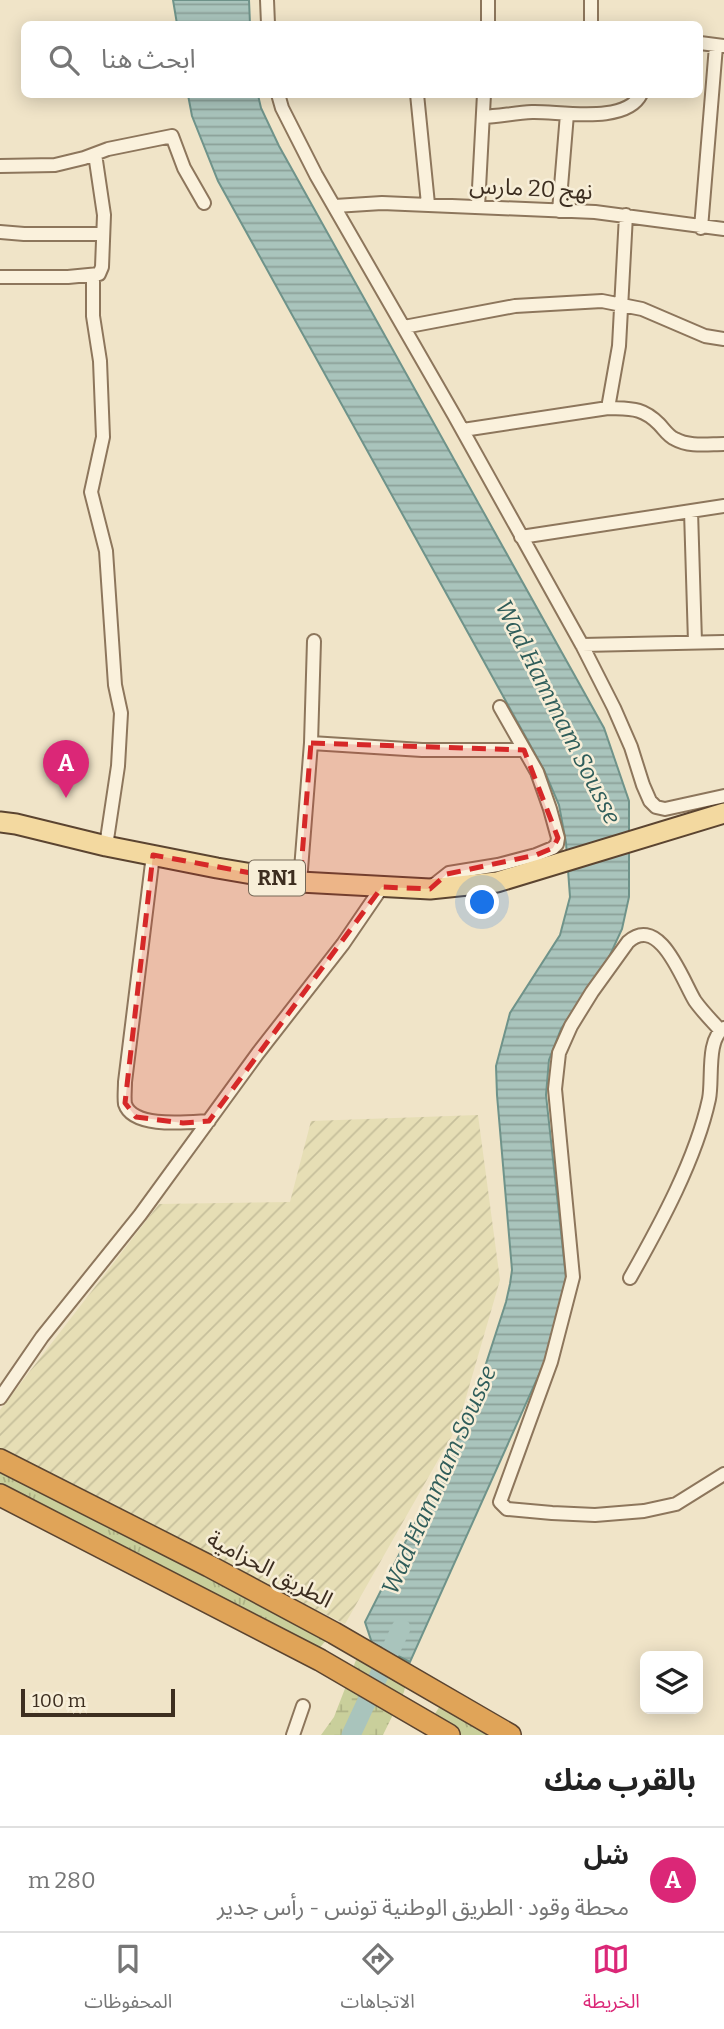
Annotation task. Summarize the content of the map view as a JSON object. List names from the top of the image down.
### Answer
{
  "streets": {
    "highway": ["الطريق الحزامية"],
    "main road": ["RN1"],
    "street": ["نهج 20 مارس"]
  },
  "water": ["Wad Hammam Sousse"],
  "scale_bar": "100 m",
  "page": {
    "search": "ابحث هنا",
    "pins": "A",
    "scale": "100 m",
    "heading": "بالقرب منك",
    "list": [
      {
        "mark": "A",
        "name": "شل",
        "note": "محطة وقود · الطريق الوطنية تونس - رأس جدير",
        "value": "280 m"
      }
    ],
    "nav": ["الخريطة", "الاتجاهات", "المحفوظات"]
  }
}
